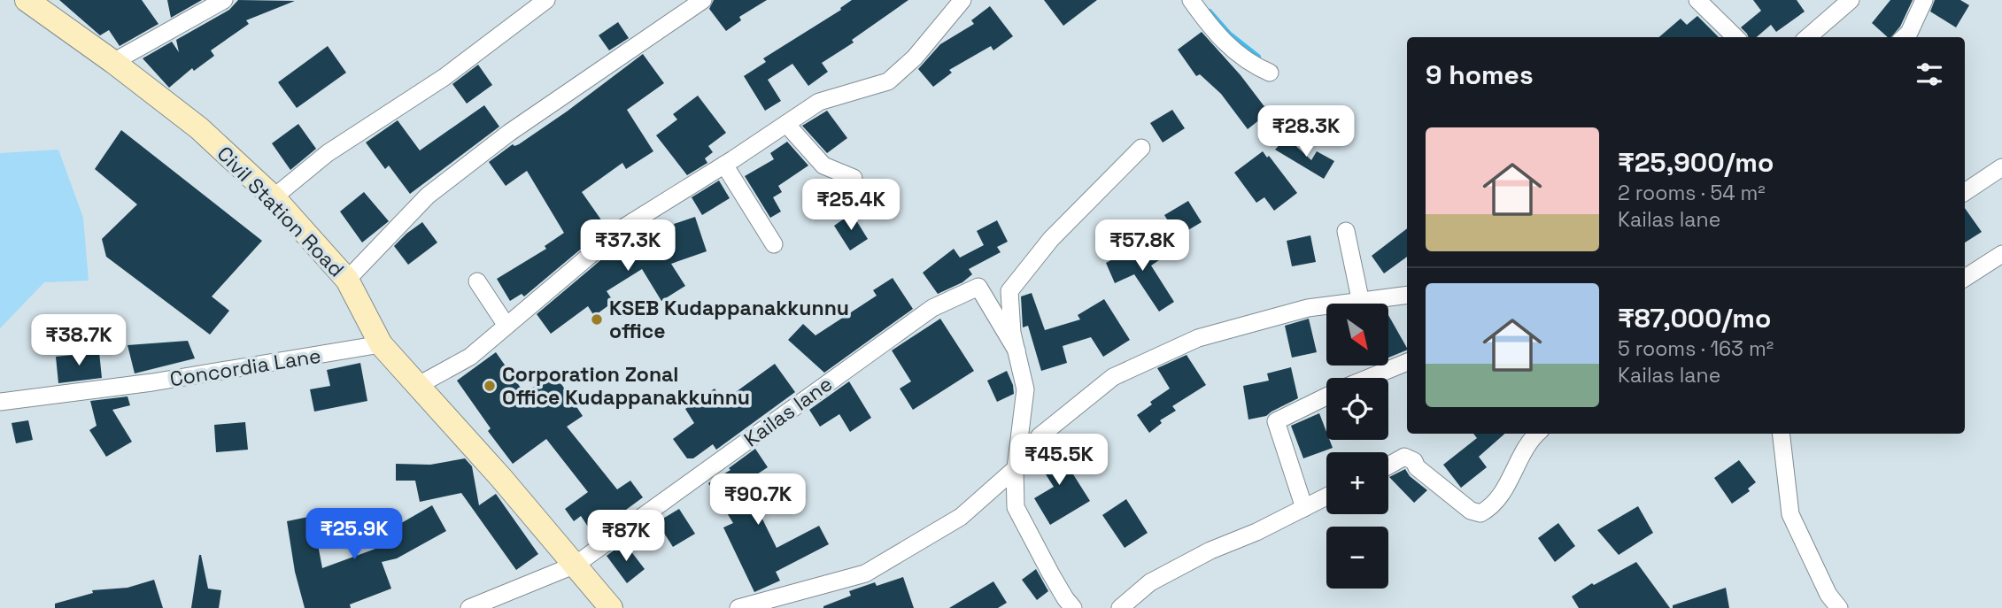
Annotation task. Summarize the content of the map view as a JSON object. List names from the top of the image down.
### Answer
{
  "streets": {
    "main road": ["Civil Station Road"],
    "street": ["Concordia Lane", "Kailas lane"]
  },
  "crossings": [
    ["Civil Station Road", "Concordia Lane"],
    ["Civil Station Road", "Kailas lane"]
  ],
  "places": ["KSEB Kudappanakkunnu office", "Corporation Zonal Office Kudappanakkunnu"],
  "north": "bottom right",
  "page": {
    "heading": "9 homes",
    "price": [
      "₹28.3K",
      "₹25.4K",
      "₹37.3K",
      "₹57.8K",
      "₹38.7K",
      "₹45.5K",
      "₹90.7K",
      "₹25.9K",
      "₹87K"
    ],
    "list": [
      {
        "name": "₹25,900/mo",
        "note": "2 rooms · 54 m² · Kailas lane"
      },
      {
        "name": "₹87,000/mo",
        "note": "5 rooms · 163 m² · Kailas lane"
      }
    ],
    "map_buttons": ["+", "−"]
  }
}
